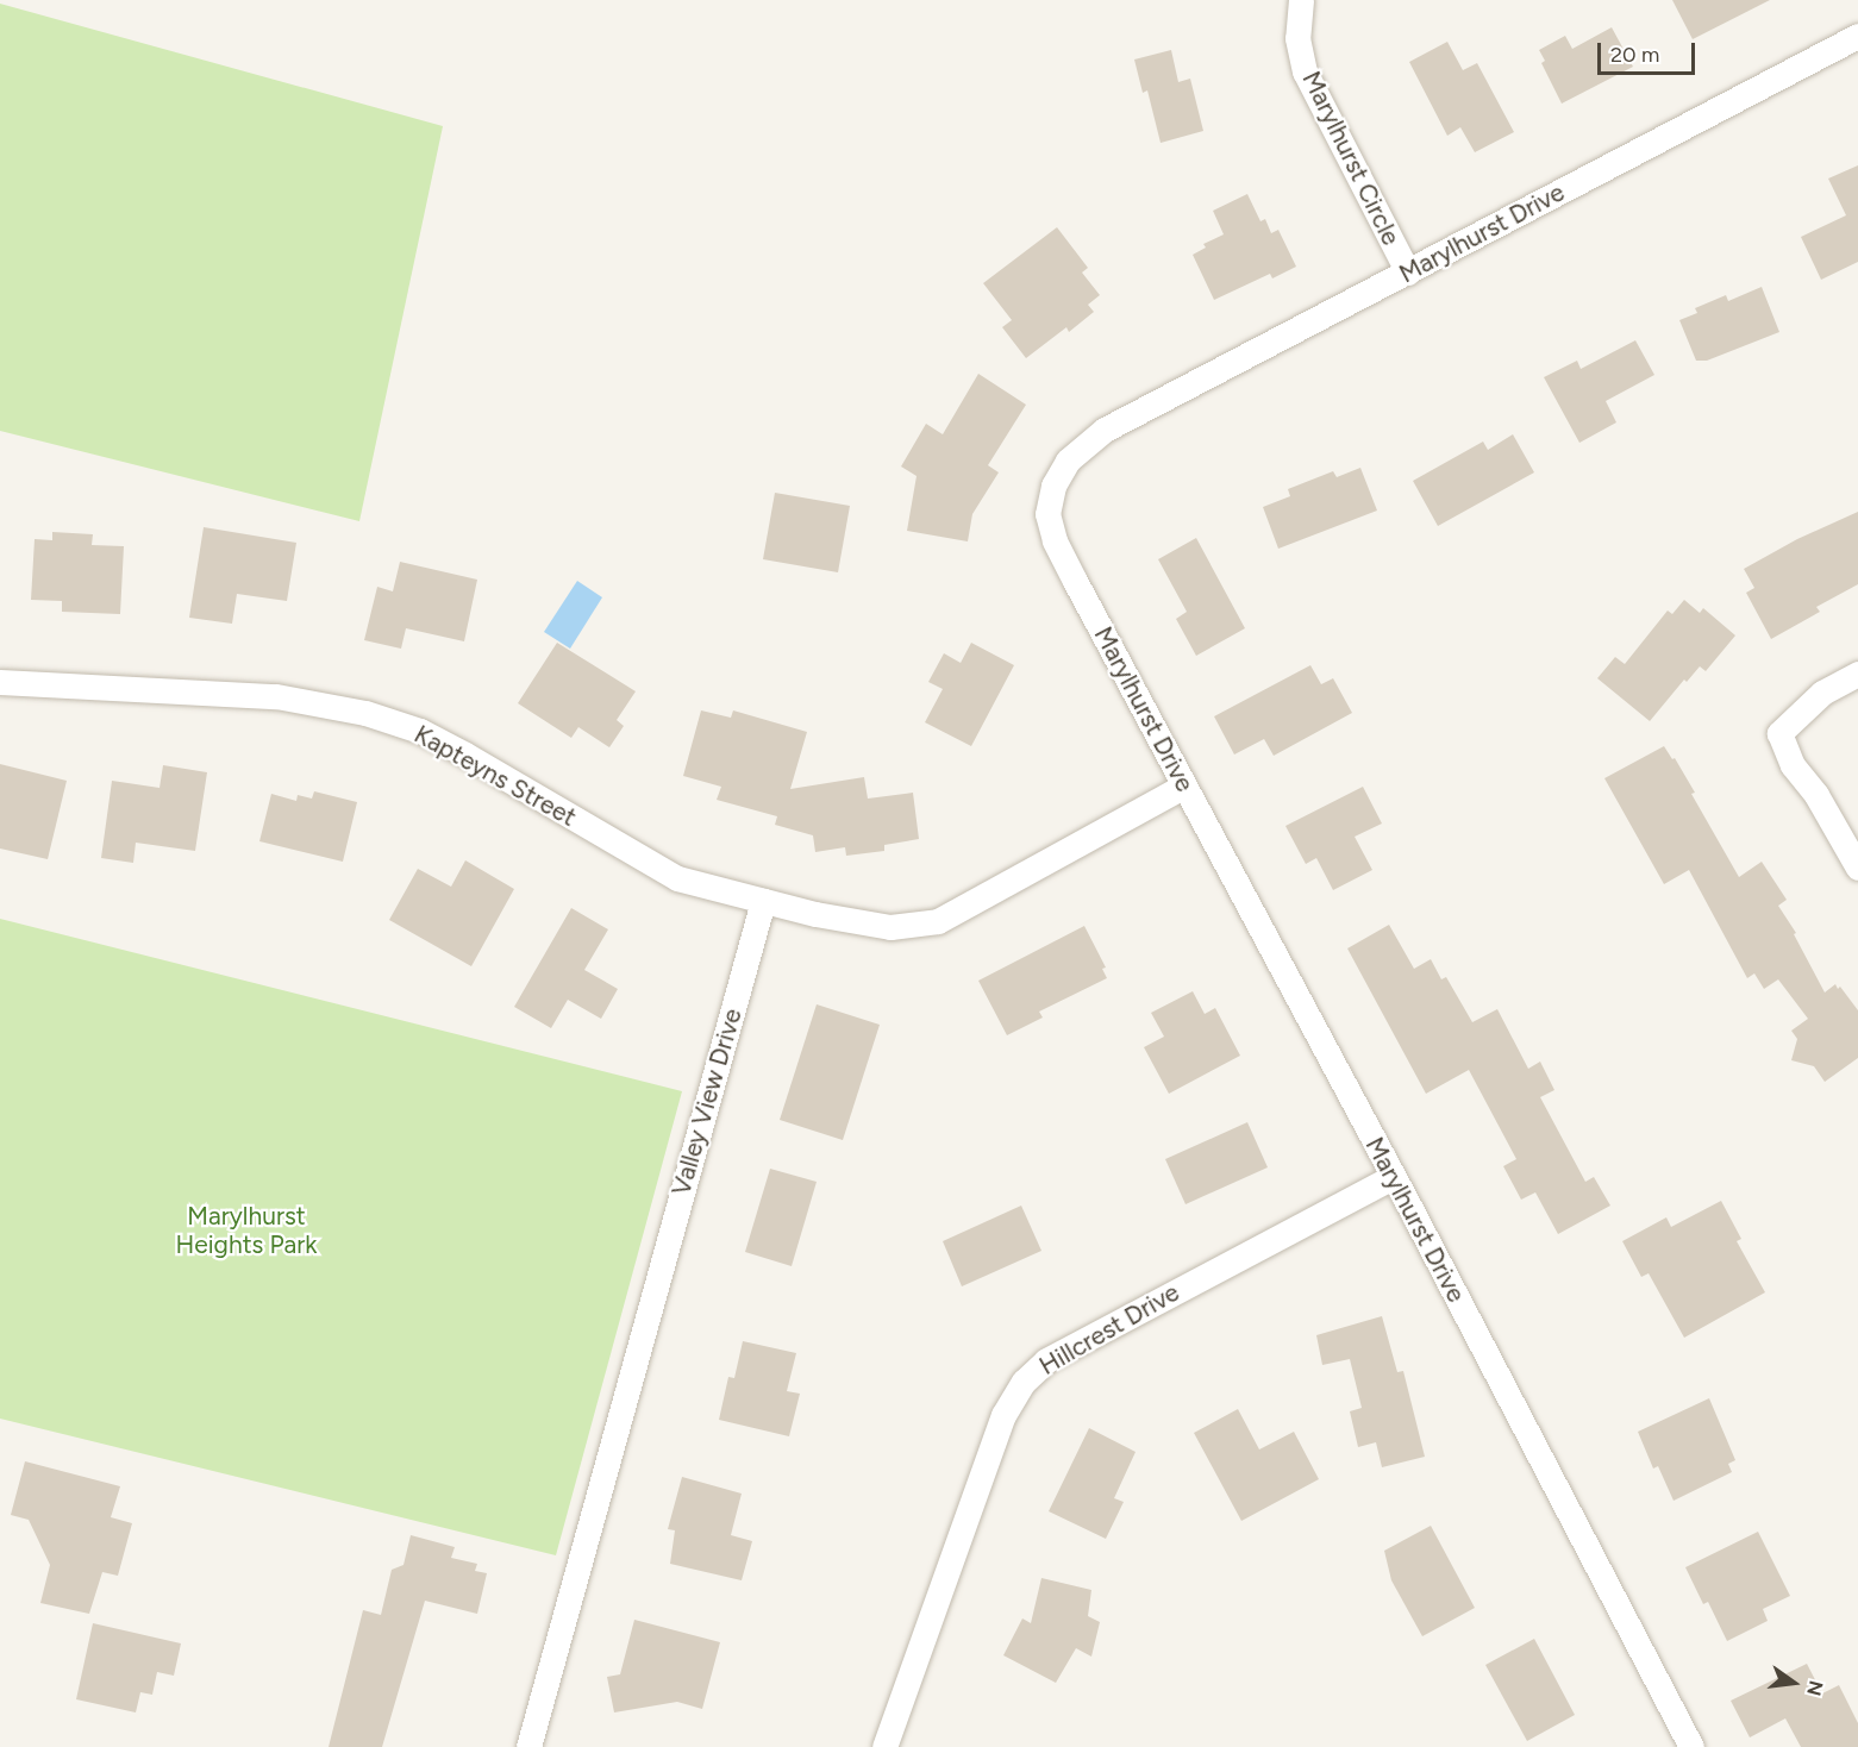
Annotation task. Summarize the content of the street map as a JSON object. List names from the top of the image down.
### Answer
{
  "streets": {
    "street": [
      "Marylhurst Circle",
      "Marylhurst Drive",
      "Kapteyns Street",
      "Valley View Drive",
      "Hillcrest Drive"
    ]
  },
  "crossings": [
    ["Marylhurst Circle", "Marylhurst Drive"],
    ["Marylhurst Drive", "Hillcrest Drive"],
    ["Kapteyns Street", "Valley View Drive"]
  ],
  "parks": ["Marylhurst Heights Park"],
  "scale_bar": "20 m",
  "north": "right"
}
